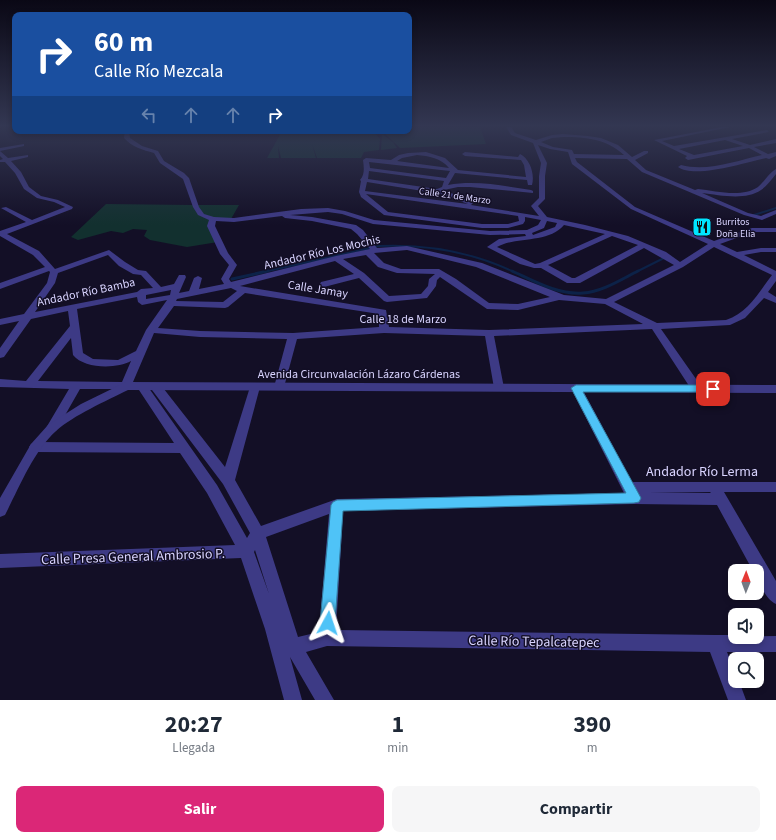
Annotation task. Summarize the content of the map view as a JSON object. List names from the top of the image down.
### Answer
{
  "streets": {
    "street": [
      "Calle 21 de Marzo",
      "Andador Río Los Mochis",
      "Calle Jamay",
      "Andador Río Bamba",
      "Calle 18 de Marzo",
      "Avenida Circunvalación Lázaro Cárdenas",
      "Andador Río Lerma",
      "Calle Presa General Ambrosio P.",
      "Calle Río Tepalcatepec"
    ]
  },
  "crossings": [
    ["Andador Río Los Mochis", "Calle Jamay"],
    ["Andador Río Los Mochis", "Andador Río Bamba"]
  ],
  "places": {
    "restaurant": ["Burritos Doña Elia"]
  },
  "north": "top",
  "page": {
    "turn": ["60 m", "Calle Río Mezcala"],
    "eta": [
      "20:27",
      "Llegada",
      "1",
      "min",
      "390",
      "m"
    ],
    "buttons": ["Salir", "Compartir"]
  }
}
